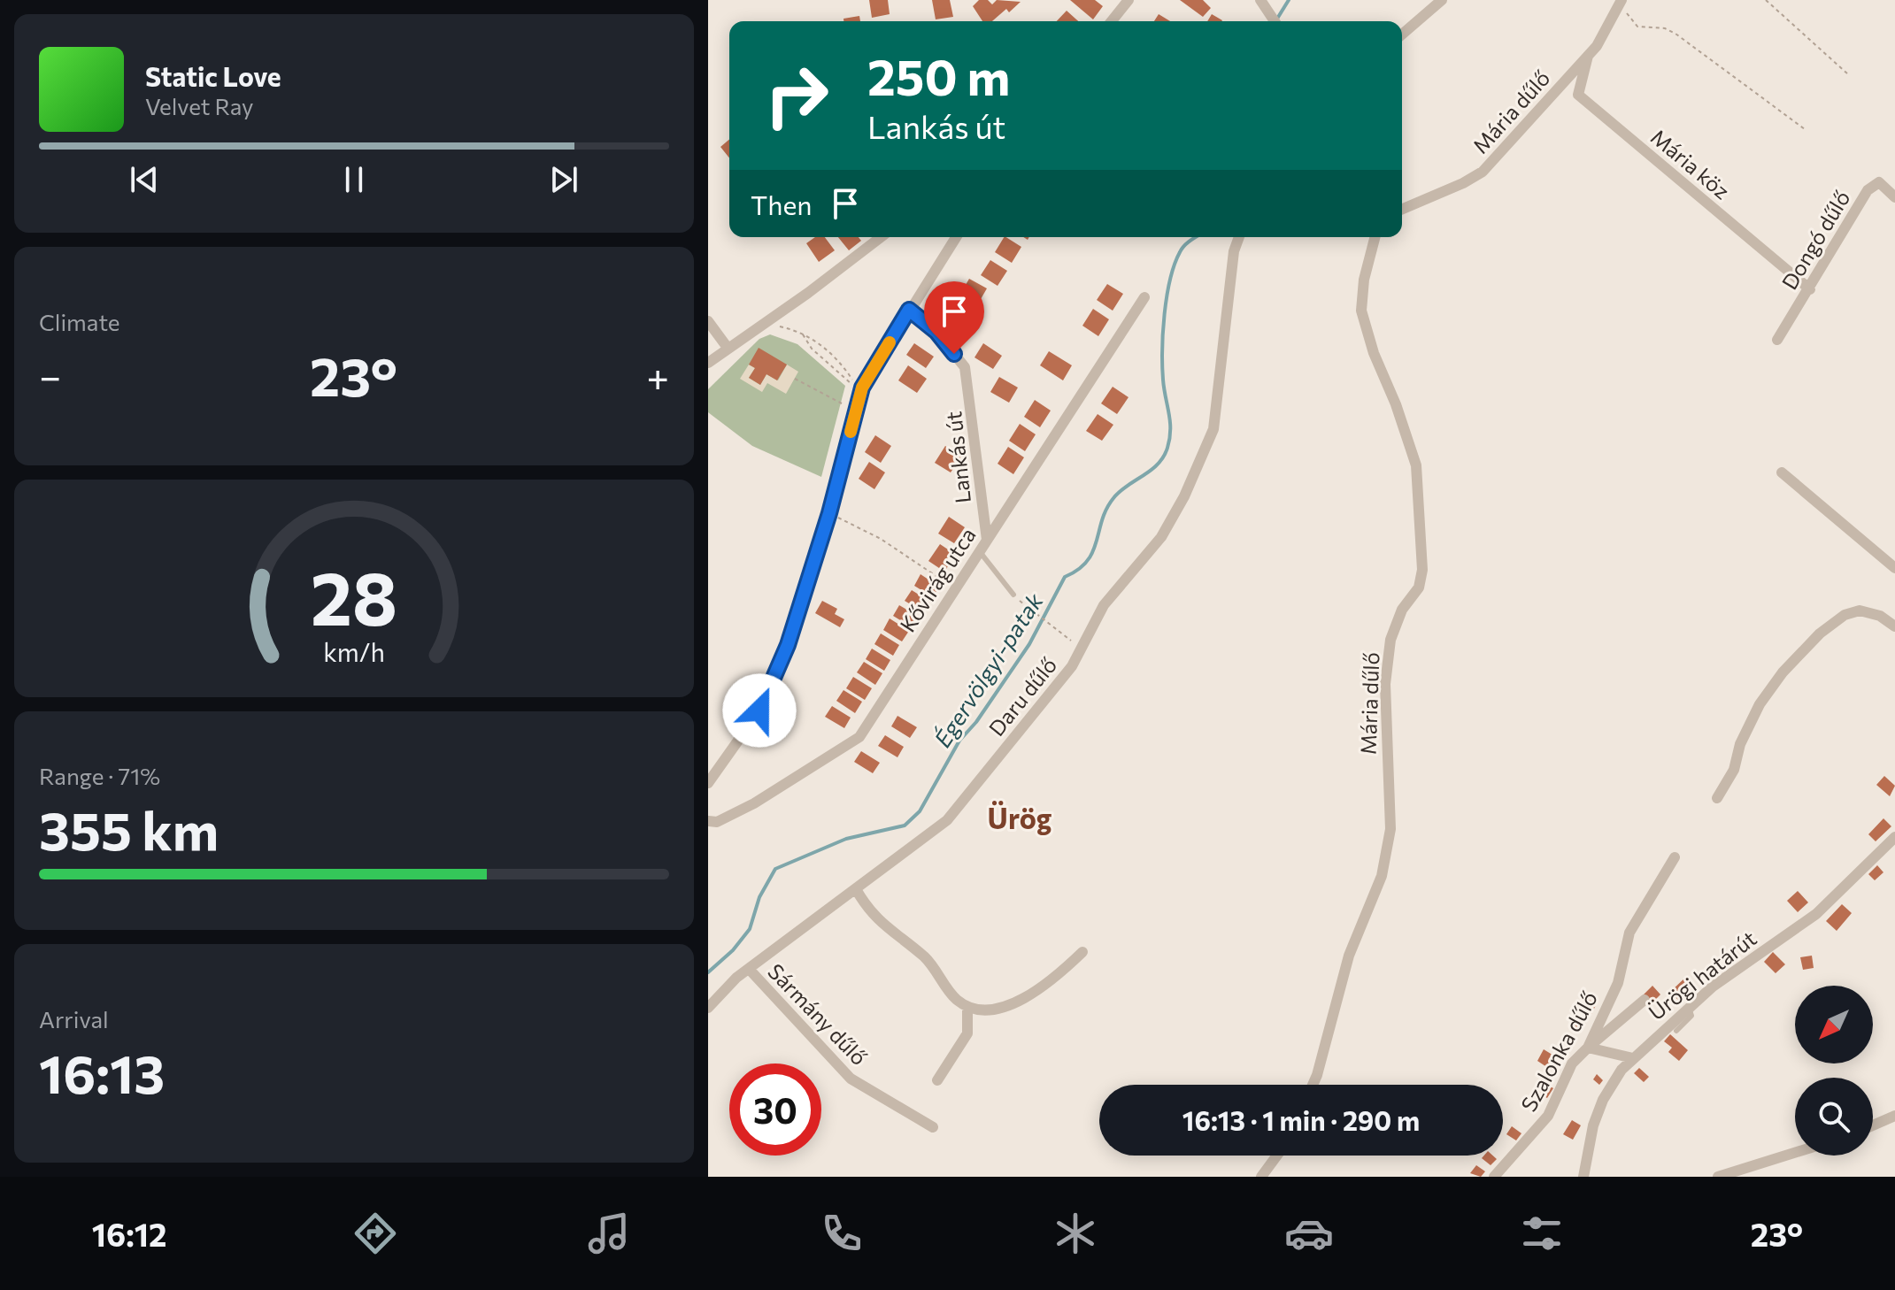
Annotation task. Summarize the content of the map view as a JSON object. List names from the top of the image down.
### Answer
{
  "streets": {
    "street": [
      "Mária dűlő",
      "Mária köz",
      "Dongó dűlő",
      "Lankás út",
      "Kővirág utca",
      "Daru dűlő",
      "Ürögi határút",
      "Sármány dűlő",
      "Szalonka dűlő"
    ]
  },
  "crossings": [
    ["Mária dűlő", "Mária köz"],
    ["Mária köz", "Dongó dűlő"],
    ["Lankás út", "Kővirág utca"],
    ["Daru dűlő", "Sármány dűlő"]
  ],
  "districts": ["Ürög"],
  "water": ["Égervölgyi-patak"],
  "north": "bottom left",
  "page": {
    "turn": ["250 m", "Lankás út"],
    "song": ["Static Love", "Velvet Ray"],
    "then": "Then",
    "tile": [
      "Climate",
      ["Range · 71%", "355 km"],
      ["Arrival", "16:13"]
    ],
    "heat": ["−", "23°", "+"],
    "limit": "30",
    "trip": "16:13 · 1 min · 290 m",
    "tabs": ["16:12", "23°"],
    "gauge": ["28", "km/h"]
  }
}
